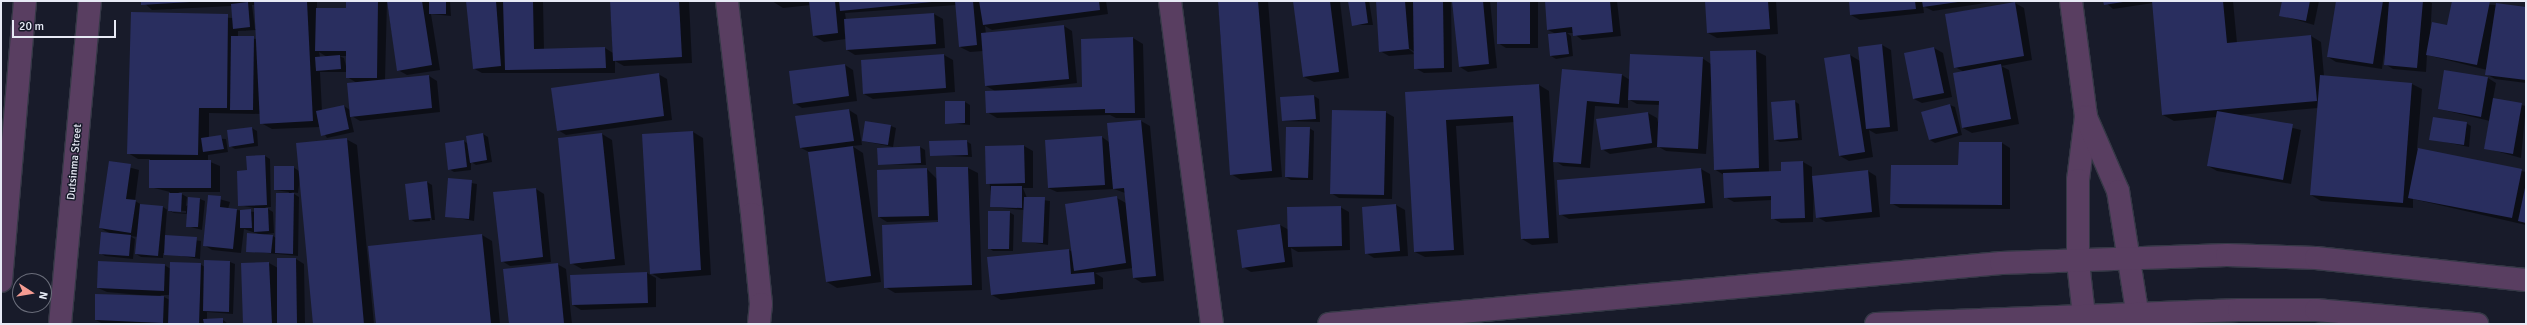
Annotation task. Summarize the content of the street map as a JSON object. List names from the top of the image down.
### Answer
{
  "streets": {
    "street": ["Dutsinma Street"]
  },
  "scale_bar": "20 m",
  "north": "right"
}
